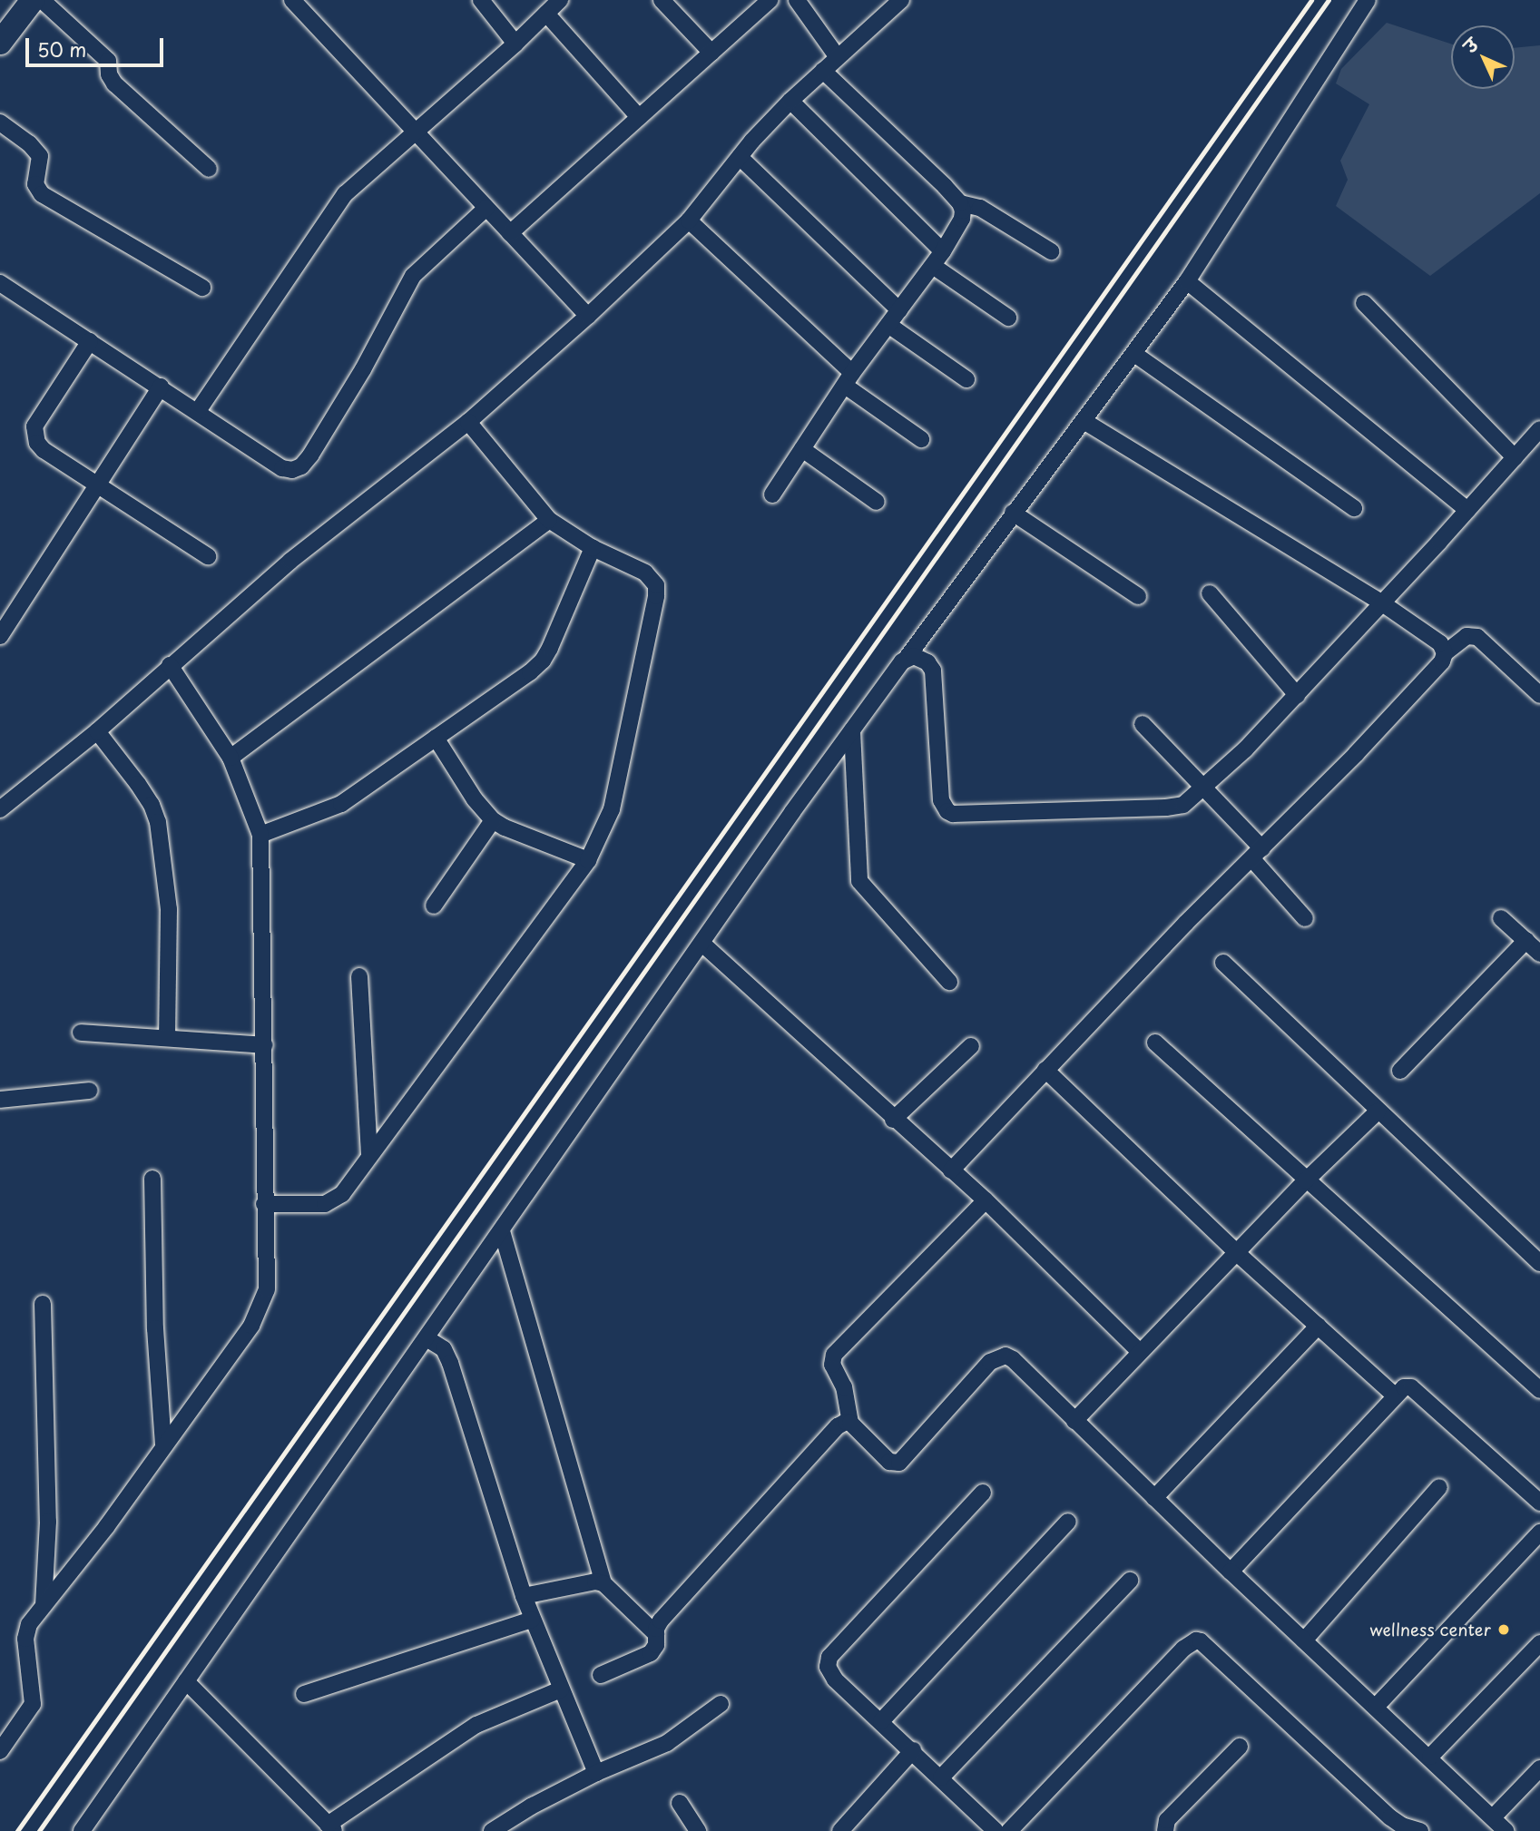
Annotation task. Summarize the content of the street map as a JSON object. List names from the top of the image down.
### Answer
{
  "places": ["wellness center"],
  "scale_bar": "50 m",
  "north": "top left"
}
